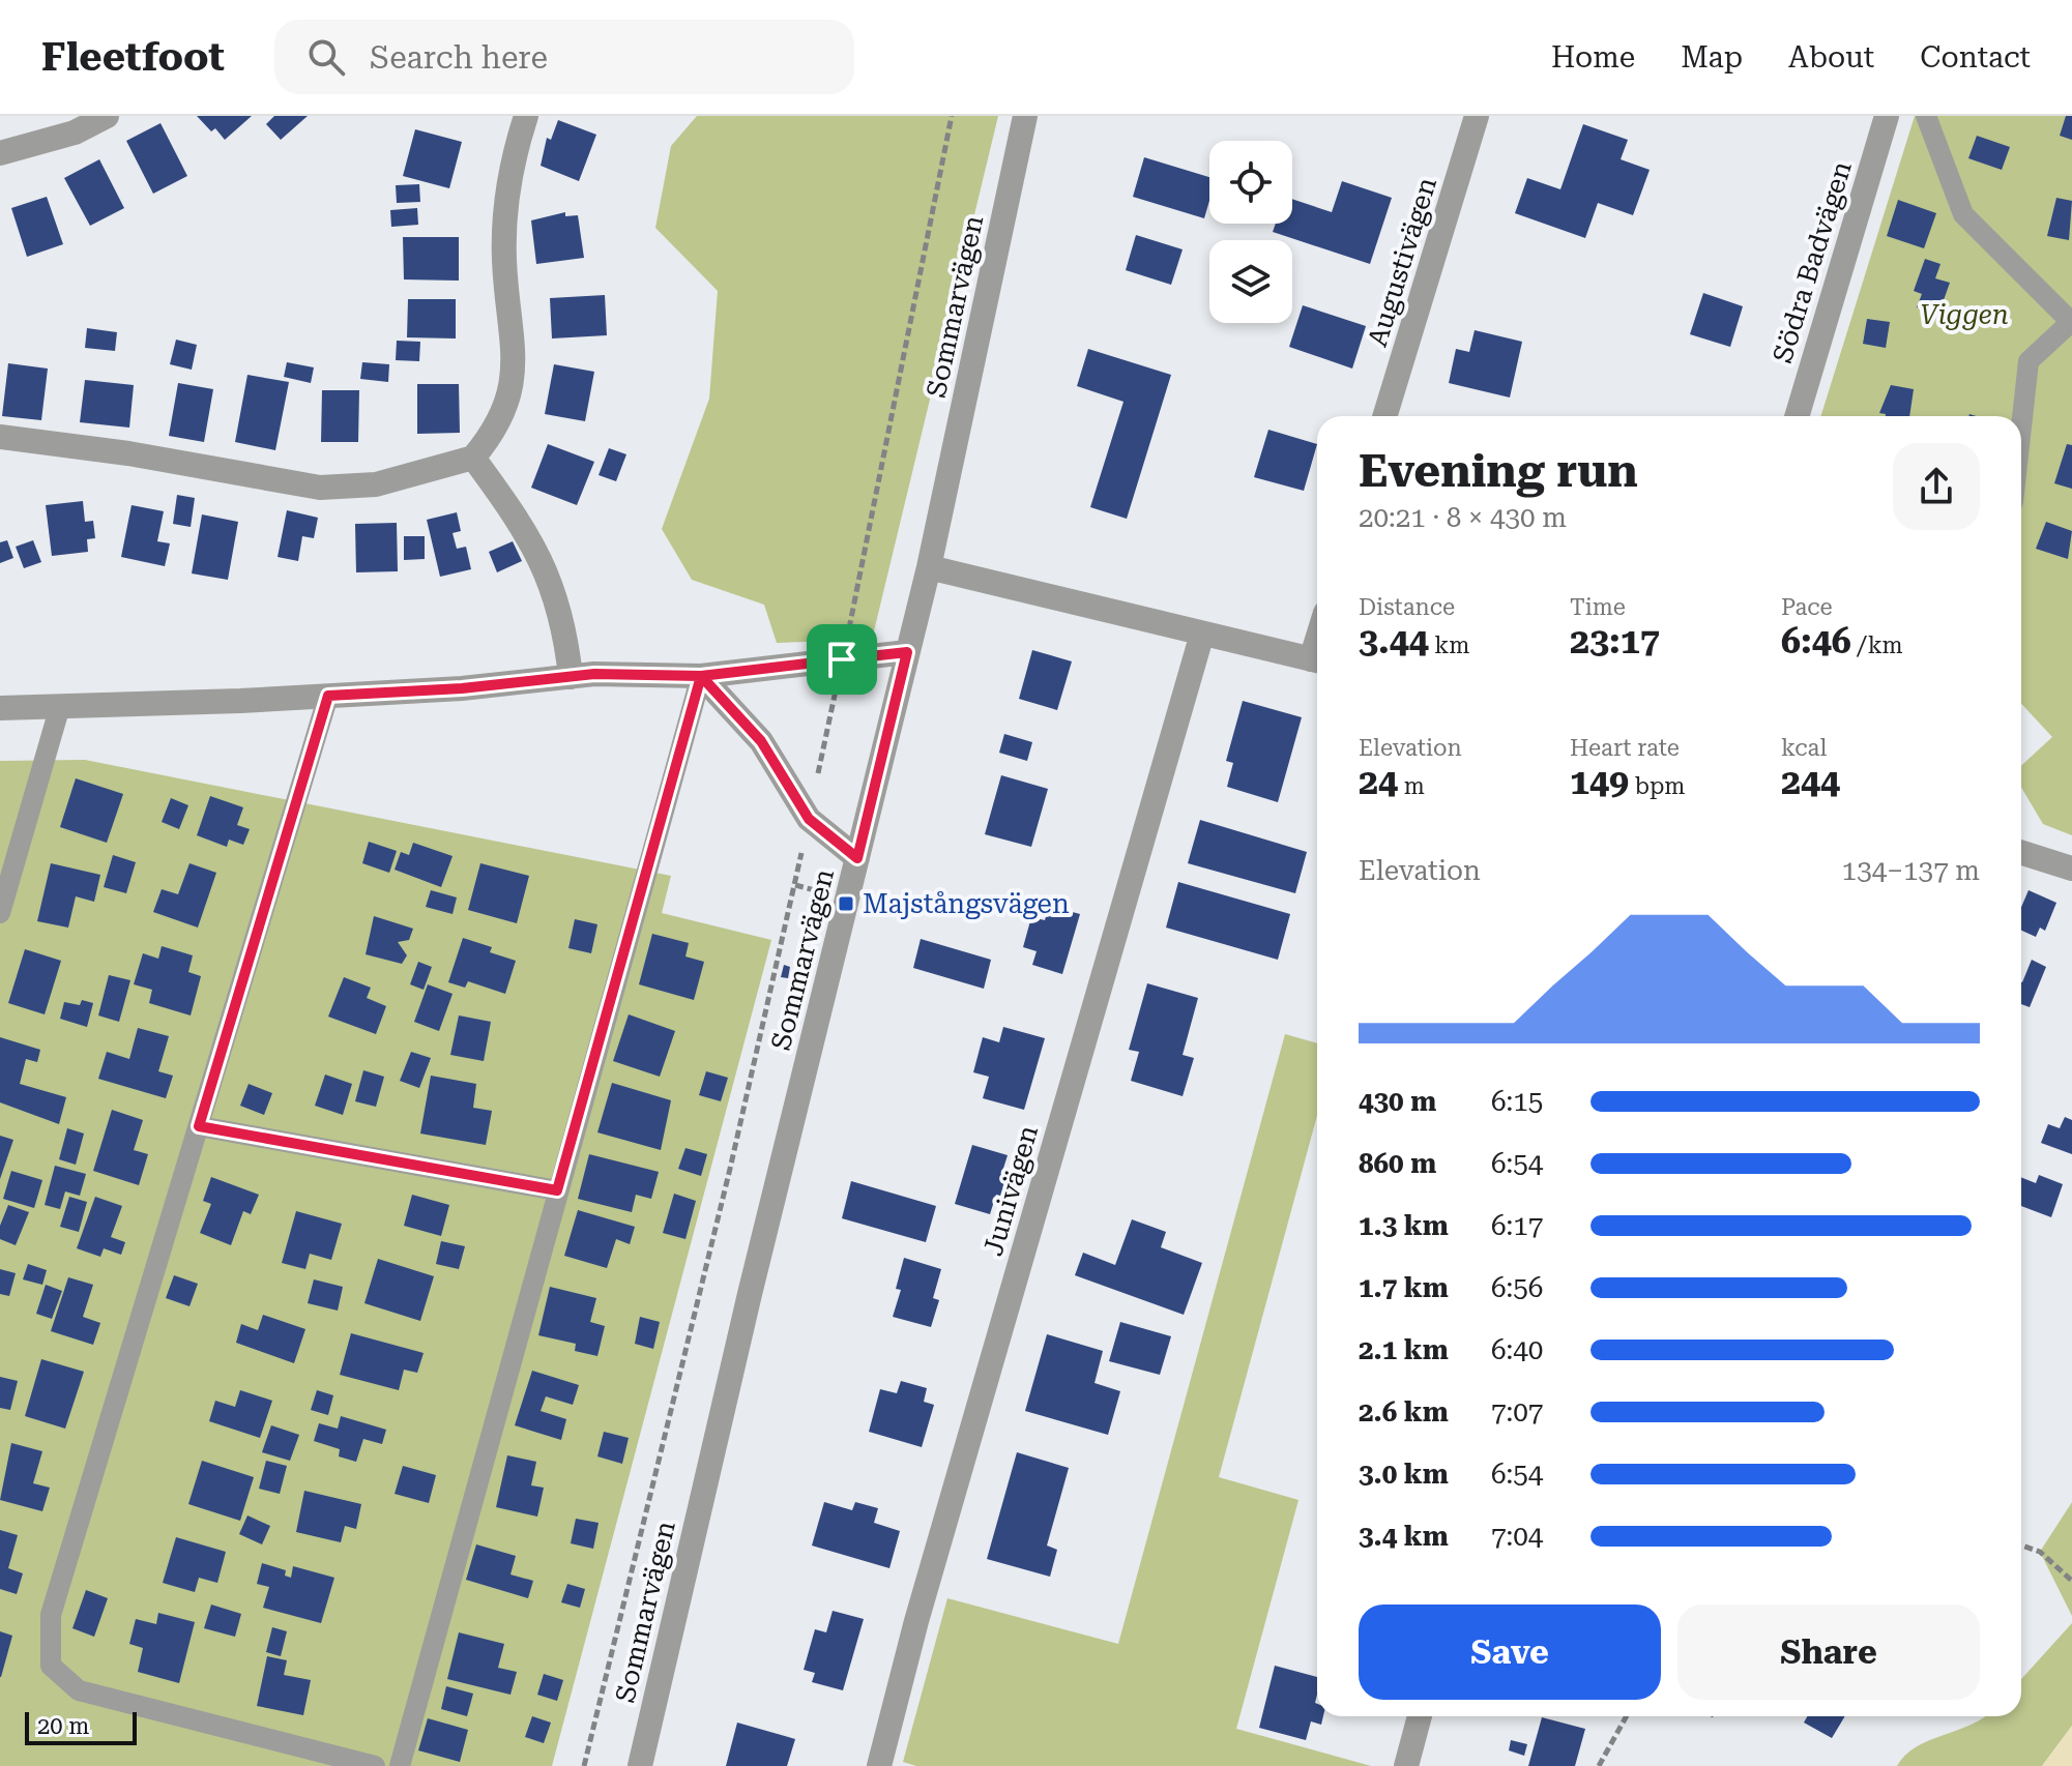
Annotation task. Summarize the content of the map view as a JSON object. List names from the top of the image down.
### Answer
{
  "streets": {
    "street": [
      "Augustivägen",
      "Södra Badvägen",
      "Sommarvägen",
      "Junivägen"
    ]
  },
  "parks": ["Viggen"],
  "places": {
    "transit": ["Majstångsvägen"]
  },
  "scale_bar": "20 m",
  "page": {
    "header": "Fleetfoot",
    "search": "Search here",
    "nav": [
      "Home",
      "Map",
      "About",
      "Contact"
    ],
    "heading": ["Evening run", "20:21 · 8 × 430 m"],
    "stats": [
      ["Distance", "3.44 km"],
      ["Time", "23:17"],
      ["Pace", "6:46 /km"],
      ["Elevation", "24 m"],
      ["Heart rate", "149 bpm"],
      ["kcal", "244"]
    ],
    "chart": ["Elevation", "134–137 m"],
    "list": [
      {
        "name": "430 m",
        "note": "6:15"
      },
      {
        "name": "860 m",
        "note": "6:54"
      },
      {
        "name": "1.3 km",
        "note": "6:17"
      },
      {
        "name": "1.7 km",
        "note": "6:56"
      },
      {
        "name": "2.1 km",
        "note": "6:40"
      },
      {
        "name": "2.6 km",
        "note": "7:07"
      },
      {
        "name": "3.0 km",
        "note": "6:54"
      },
      {
        "name": "3.4 km",
        "note": "7:04"
      }
    ],
    "buttons": ["Save", "Share"],
    "scale": "20 m"
  }
}
